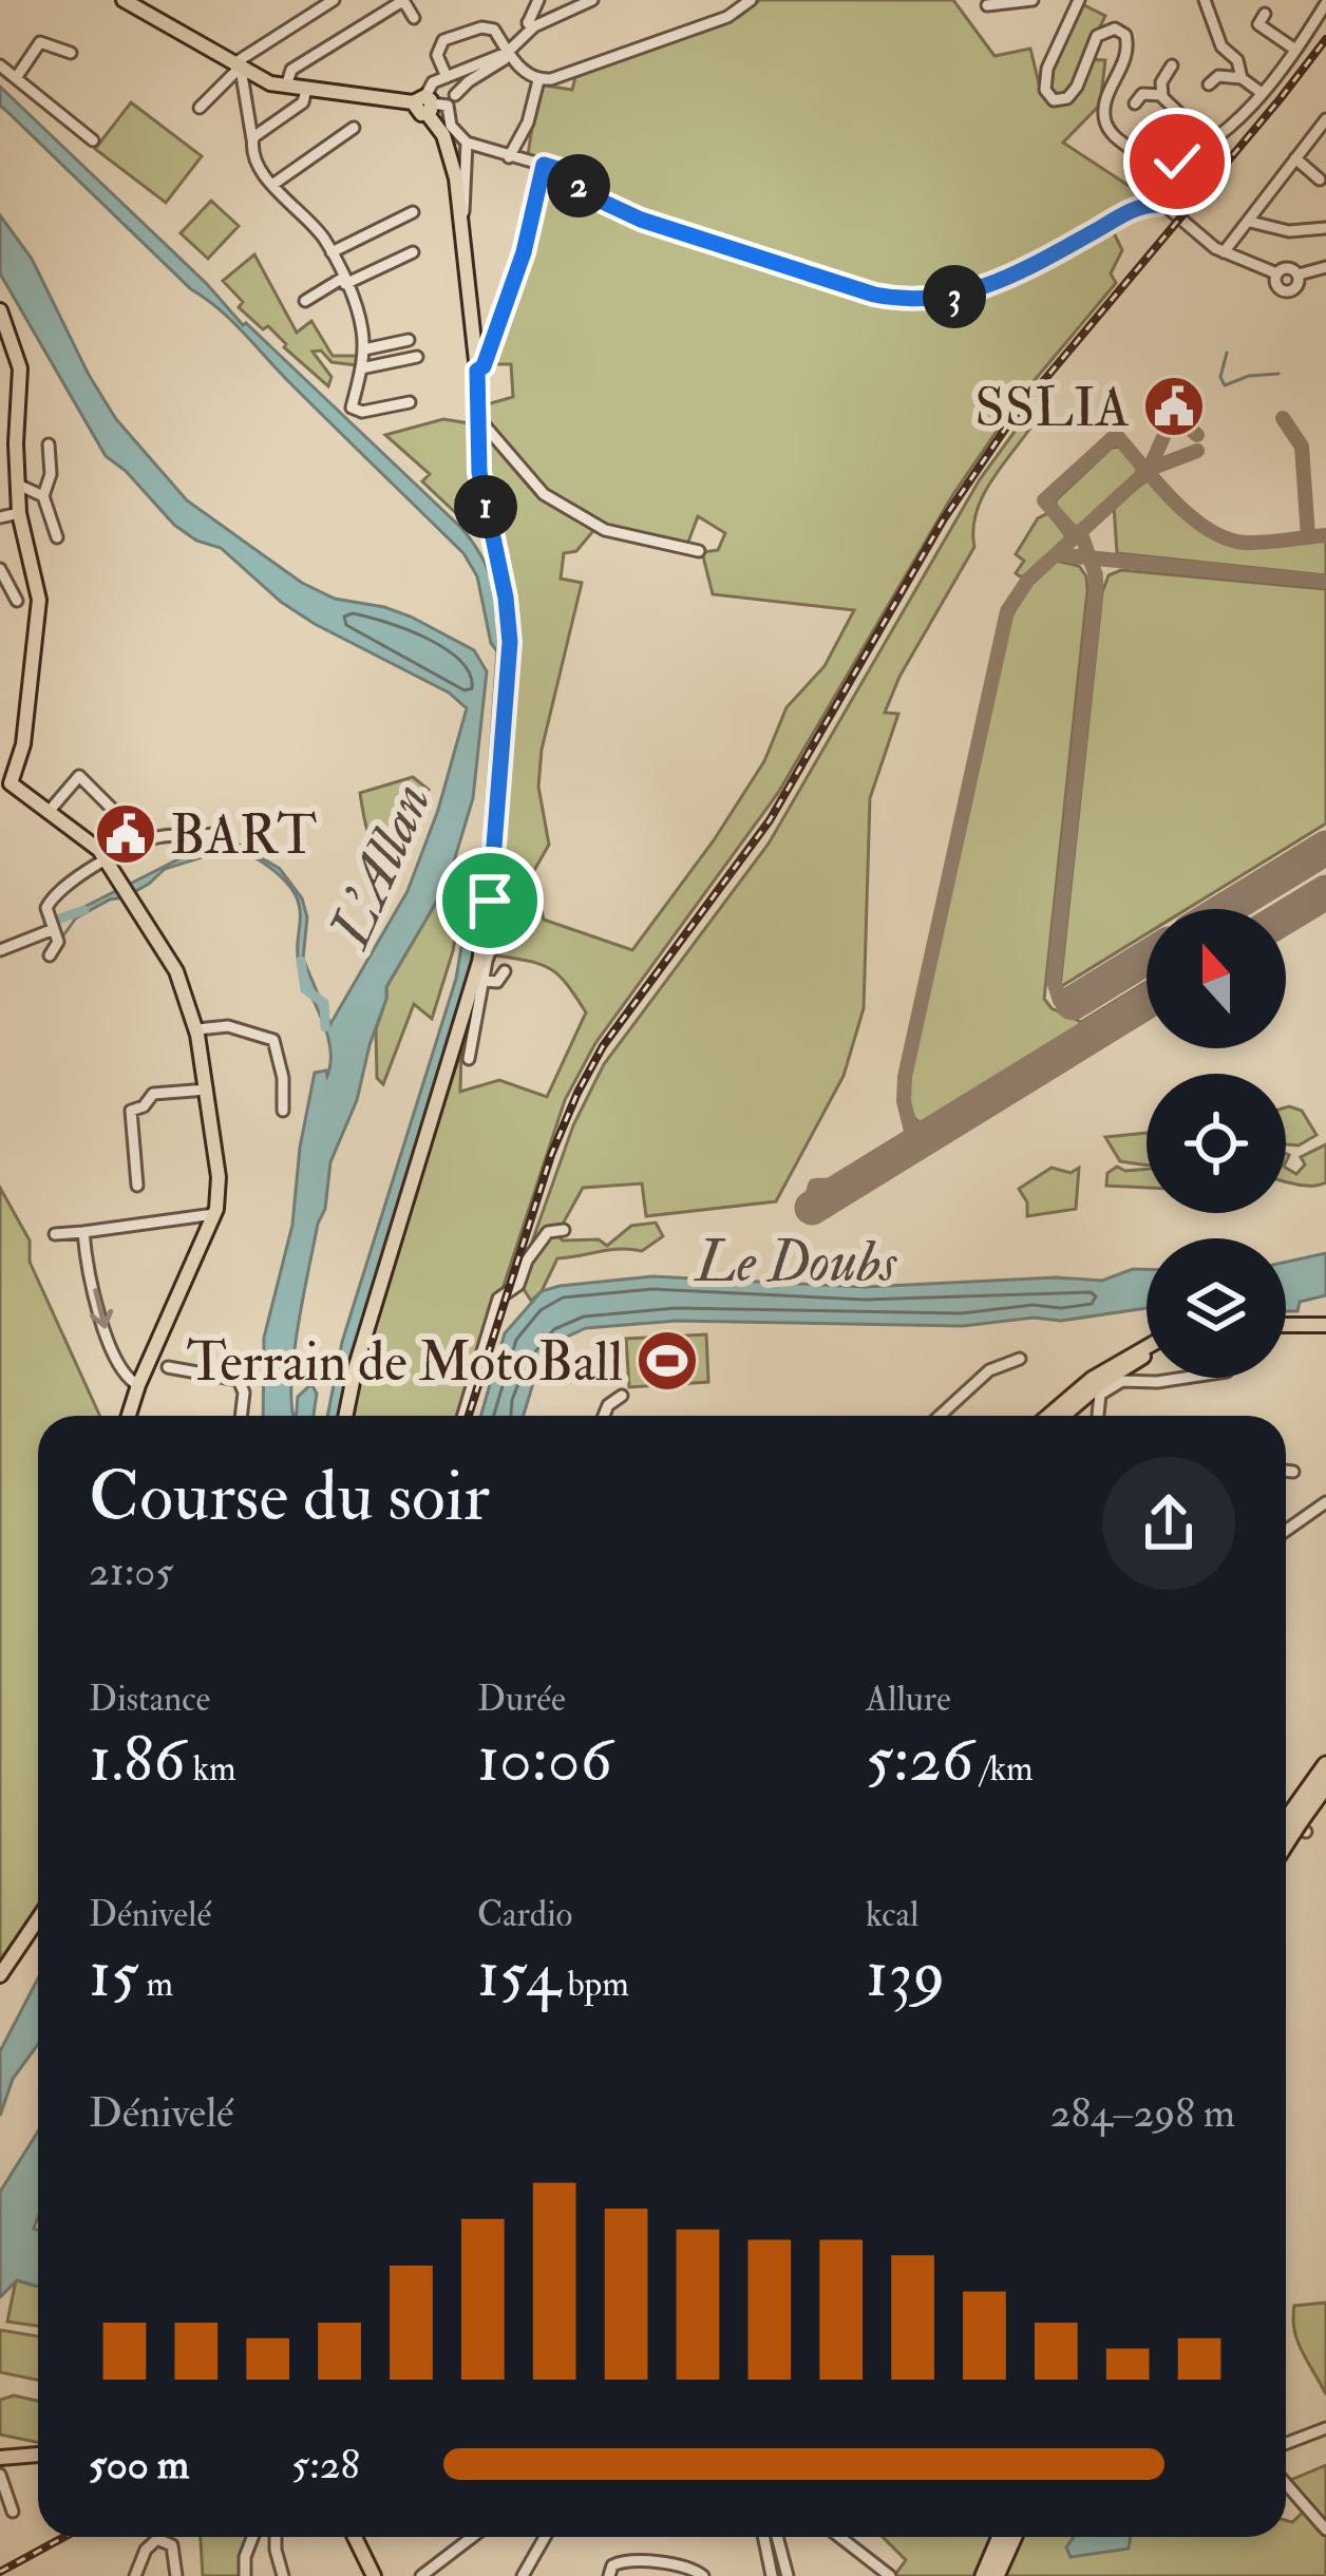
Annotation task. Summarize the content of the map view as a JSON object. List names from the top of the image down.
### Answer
{
  "water": ["L'Allan", "Le Doubs"],
  "places": {
    "public building": ["SSLIA", "BART"],
    "sports": ["Terrain de MotoBall"]
  },
  "north": "top",
  "page": {
    "pins": ["2", "3", "1"],
    "heading": ["Course du soir", "21:05"],
    "stats": [
      ["Distance", "1.86 km"],
      ["Durée", "10:06"],
      ["Allure", "5:26 /km"],
      ["Dénivelé", "15 m"],
      ["Cardio", "154 bpm"],
      ["kcal", "139"]
    ],
    "chart": ["Dénivelé", "284–298 m"],
    "list": [
      {
        "name": "500 m",
        "note": "5:28"
      }
    ]
  }
}
